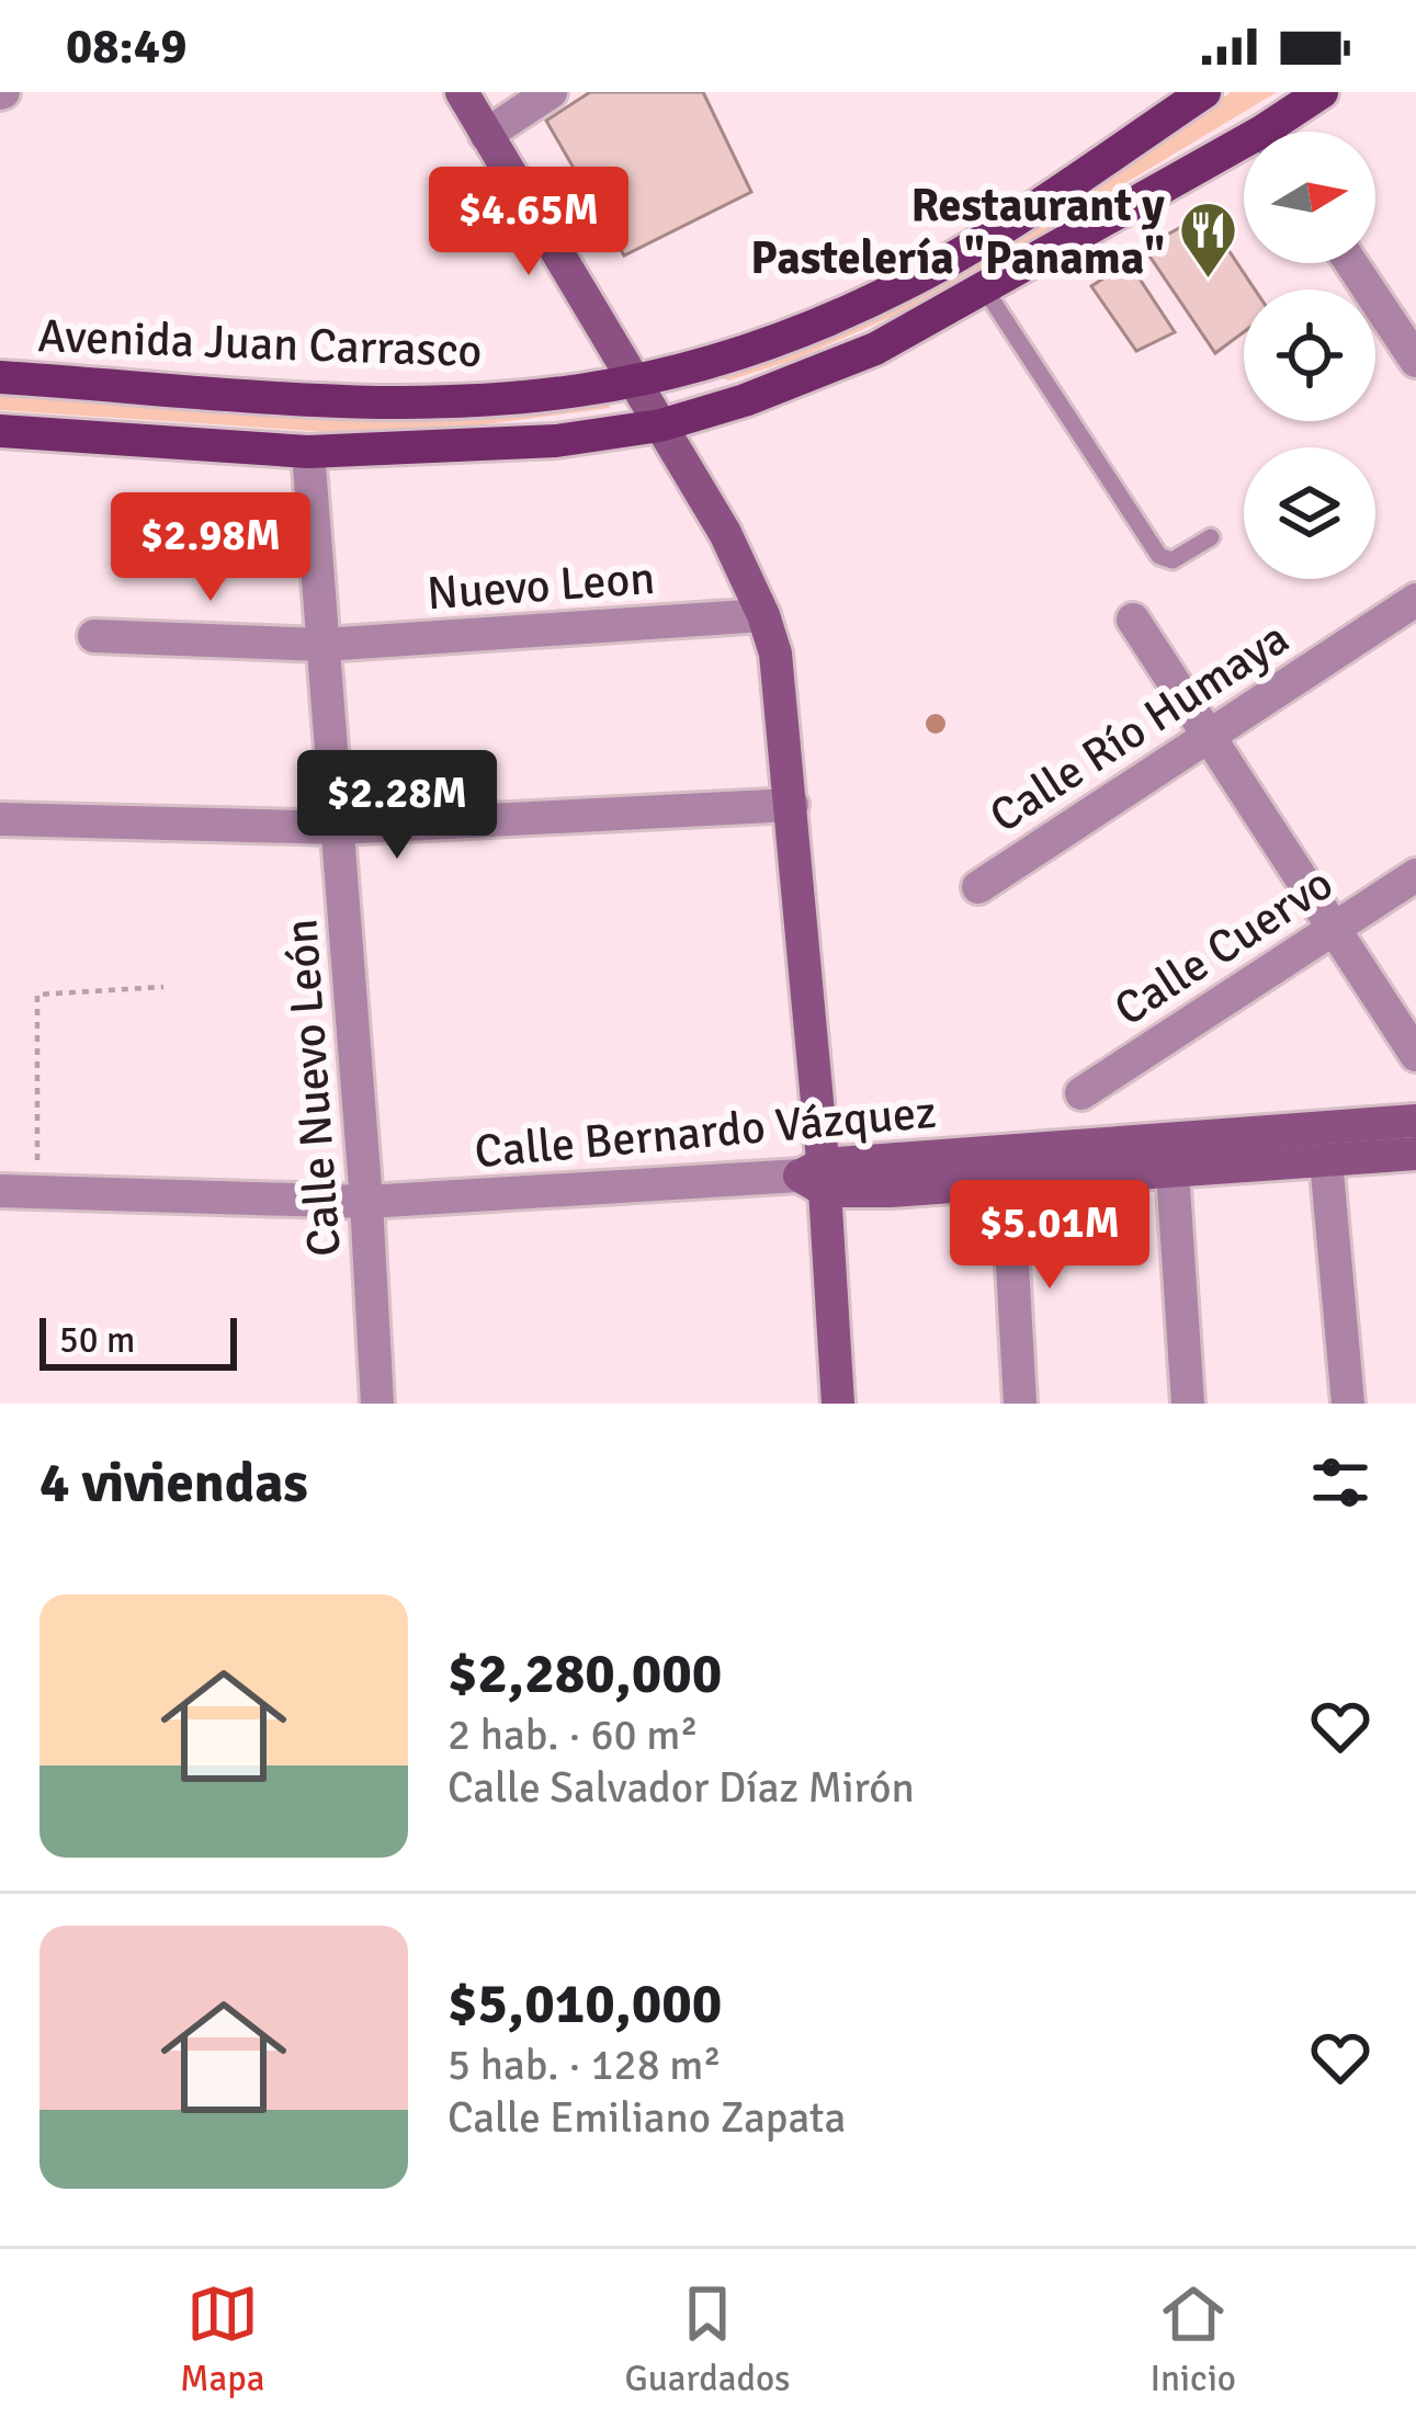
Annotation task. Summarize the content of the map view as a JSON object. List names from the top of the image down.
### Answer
{
  "streets": {
    "main road": ["Avenida Juan Carrasco"],
    "street": [
      "Nuevo Leon",
      "Calle Río Humaya",
      "Calle Cuervo",
      "Calle Nuevo León",
      "Calle Bernardo Vázquez"
    ]
  },
  "crossings": [
    ["Avenida Juan Carrasco", "Calle Nuevo León"],
    ["Nuevo Leon", "Calle Nuevo León"],
    ["Calle Nuevo León", "Calle Bernardo Vázquez"]
  ],
  "places": {
    "restaurant": ["Restaurant y Pastelería \"Panama\""]
  },
  "scale_bar": "50 m",
  "north": "right",
  "page": {
    "status": "08:49",
    "price": [
      "$4.65M",
      "$2.98M",
      "$2.28M",
      "$5.01M"
    ],
    "scale": "50 m",
    "heading": "4 viviendas",
    "list": [
      {
        "name": "$2,280,000",
        "note": "2 hab. · 60 m² · Calle Salvador Díaz Mirón"
      },
      {
        "name": "$5,010,000",
        "note": "5 hab. · 128 m² · Calle Emiliano Zapata"
      }
    ],
    "tabs": ["Mapa", "Guardados", "Inicio"]
  }
}
